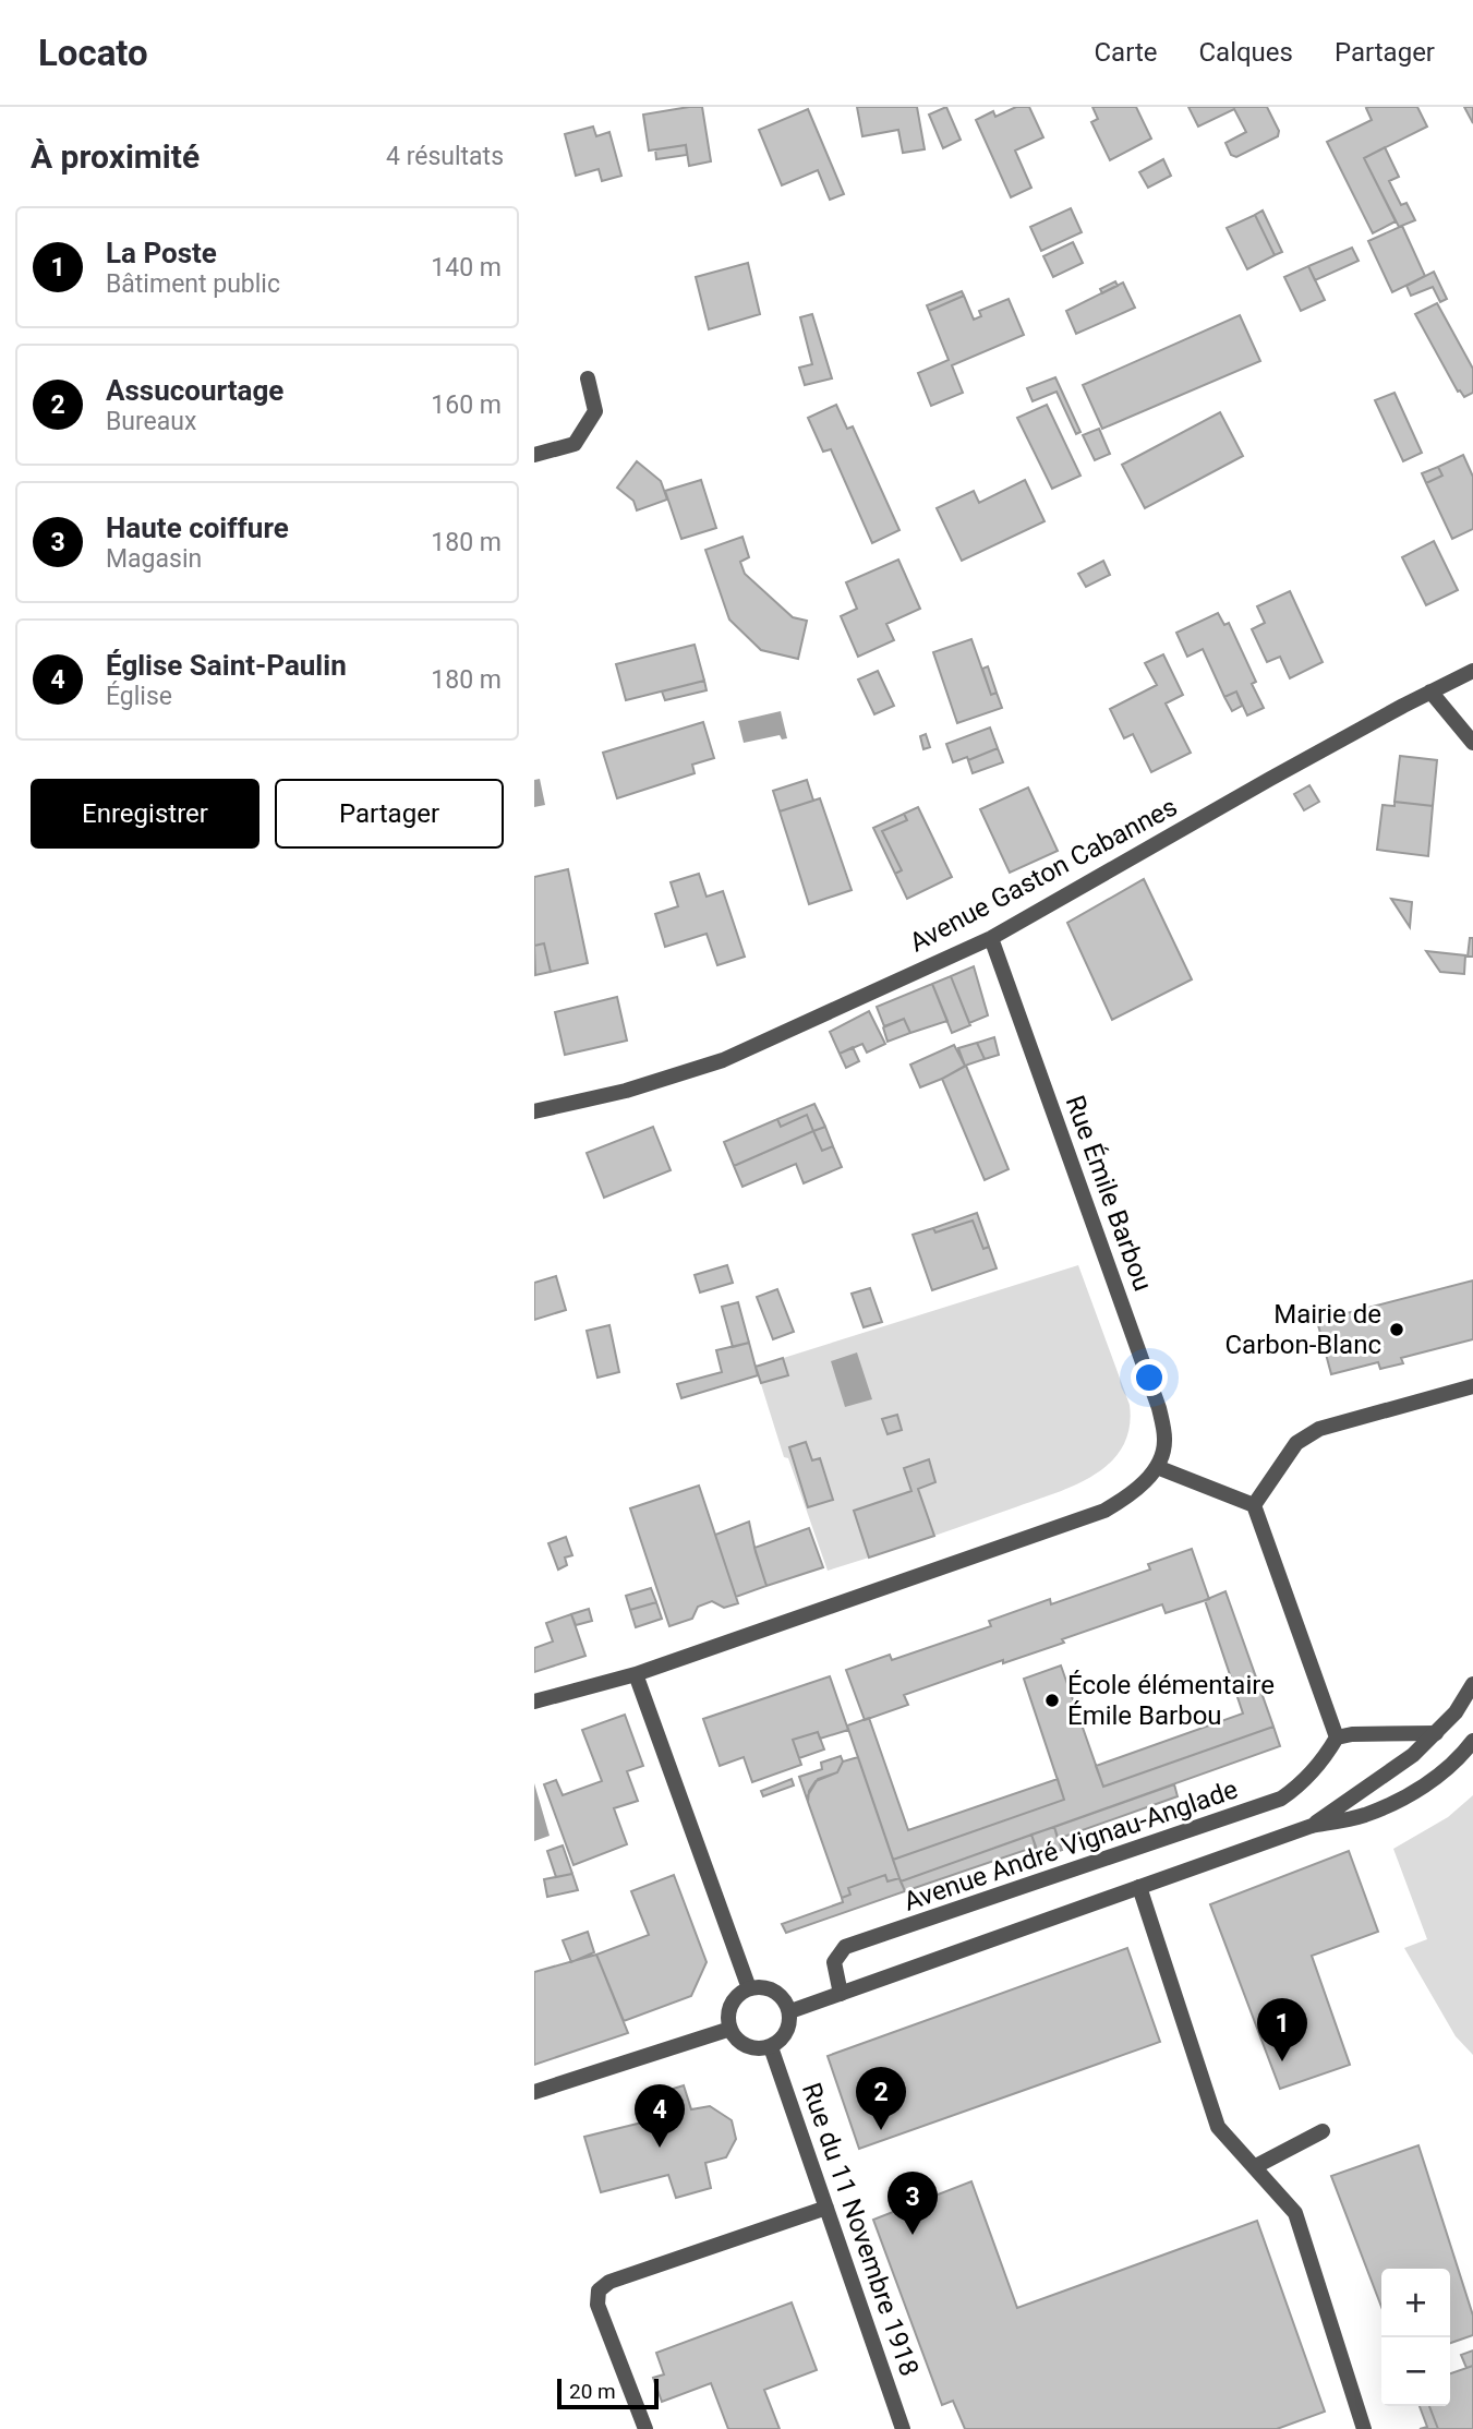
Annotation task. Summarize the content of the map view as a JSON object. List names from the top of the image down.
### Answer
{
  "streets": {
    "street": [
      "Avenue Gaston Cabannes",
      "Rue Émile Barbou",
      "Avenue André Vignau-Anglade",
      "Rue du 11 Novembre 1918"
    ]
  },
  "crossings": [
    ["Avenue Gaston Cabannes", "Rue Émile Barbou"]
  ],
  "places": ["Mairie de Carbon-Blanc", "École élémentaire Émile Barbou"],
  "scale_bar": "20 m",
  "page": {
    "header": "Locato",
    "nav": ["Carte", "Calques", "Partager"],
    "heading": ["À proximité", "4 résultats"],
    "list": [
      {
        "mark": "1",
        "name": "La Poste",
        "note": "Bâtiment public",
        "value": "140 m"
      },
      {
        "mark": "2",
        "name": "Assucourtage",
        "note": "Bureaux",
        "value": "160 m"
      },
      {
        "mark": "3",
        "name": "Haute coiffure",
        "note": "Magasin",
        "value": "180 m"
      },
      {
        "mark": "4",
        "name": "Église Saint-Paulin",
        "note": "Église",
        "value": "180 m"
      }
    ],
    "buttons": ["Enregistrer", "Partager"],
    "pins": [
      "1",
      "2",
      "4",
      "3"
    ],
    "map_buttons": ["+", "−"],
    "scale": "20 m"
  }
}
